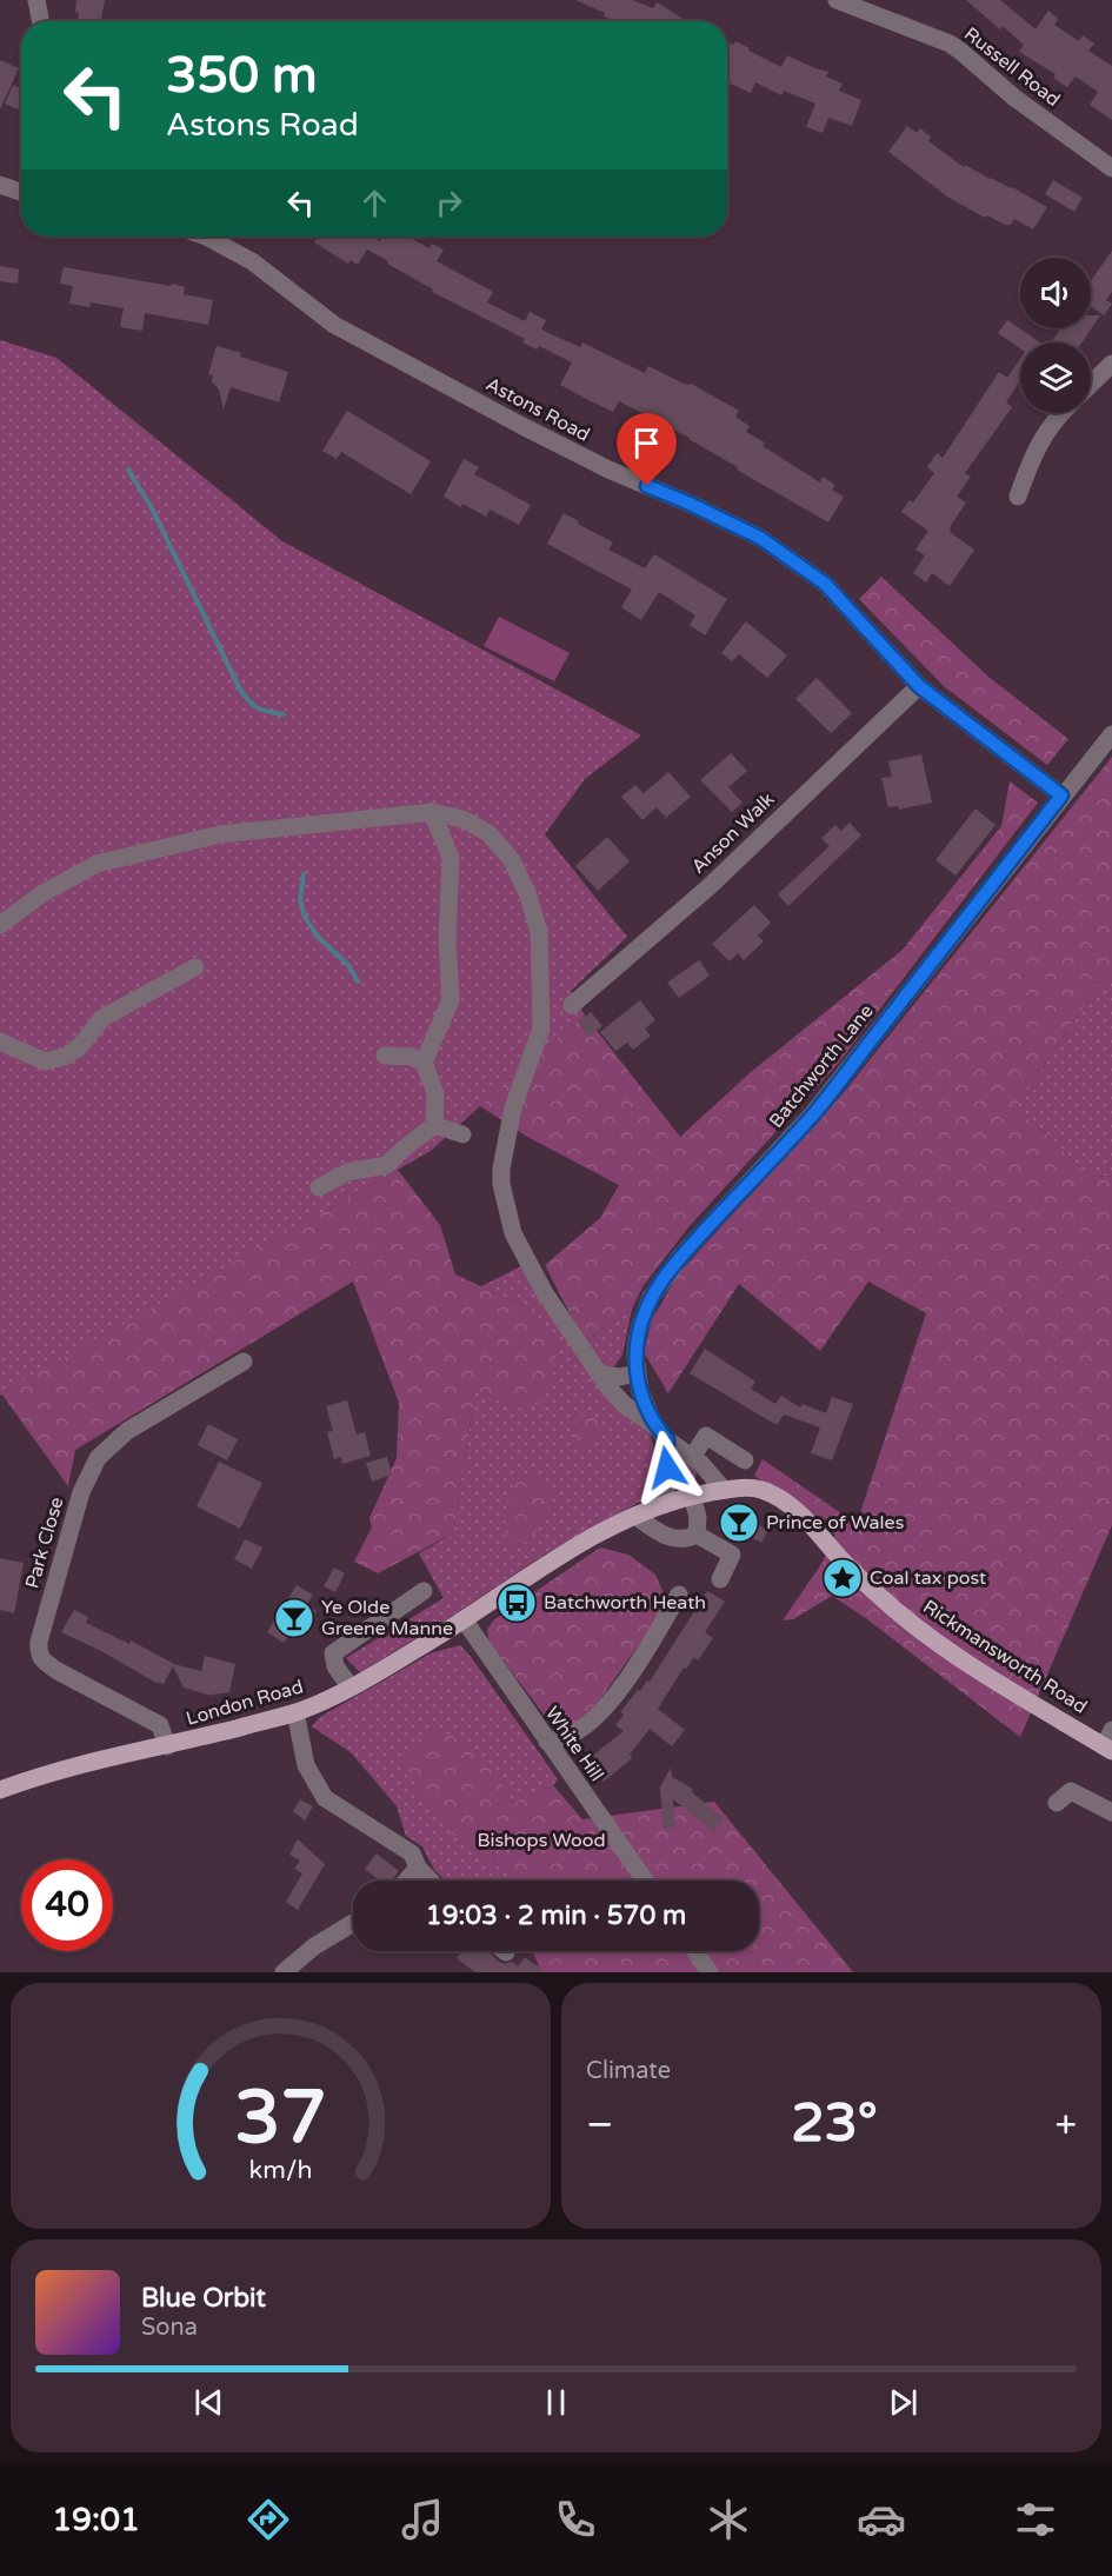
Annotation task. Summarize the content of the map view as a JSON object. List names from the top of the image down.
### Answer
{
  "streets": {
    "main road": ["Rickmansworth Road", "London Road"],
    "street": [
      "Russell Road",
      "Astons Road",
      "Anson Walk",
      "Batchworth Lane",
      "Park Close",
      "White Hill"
    ]
  },
  "crossings": [
    ["Astons Road", "Anson Walk"],
    ["Astons Road", "Batchworth Lane"],
    ["Batchworth Lane", "Rickmansworth Road"],
    ["Batchworth Lane", "London Road"],
    ["Park Close", "London Road"],
    ["Rickmansworth Road", "London Road"],
    ["London Road", "White Hill"]
  ],
  "parks": ["Bishops Wood"],
  "places": {
    "bar": ["Prince of Wales", "Ye Olde Greene Manne"],
    "place": ["Coal tax post"],
    "bus stop": ["Batchworth Heath"]
  },
  "page": {
    "turn": ["350 m", "Astons Road"],
    "limit": "40",
    "trip": "19:03 · 2 min · 570 m",
    "tile": "Climate",
    "heat": ["−", "23°", "+"],
    "song": ["Blue Orbit", "Sona"],
    "tabs": "19:01",
    "gauge": ["37", "km/h"]
  }
}
